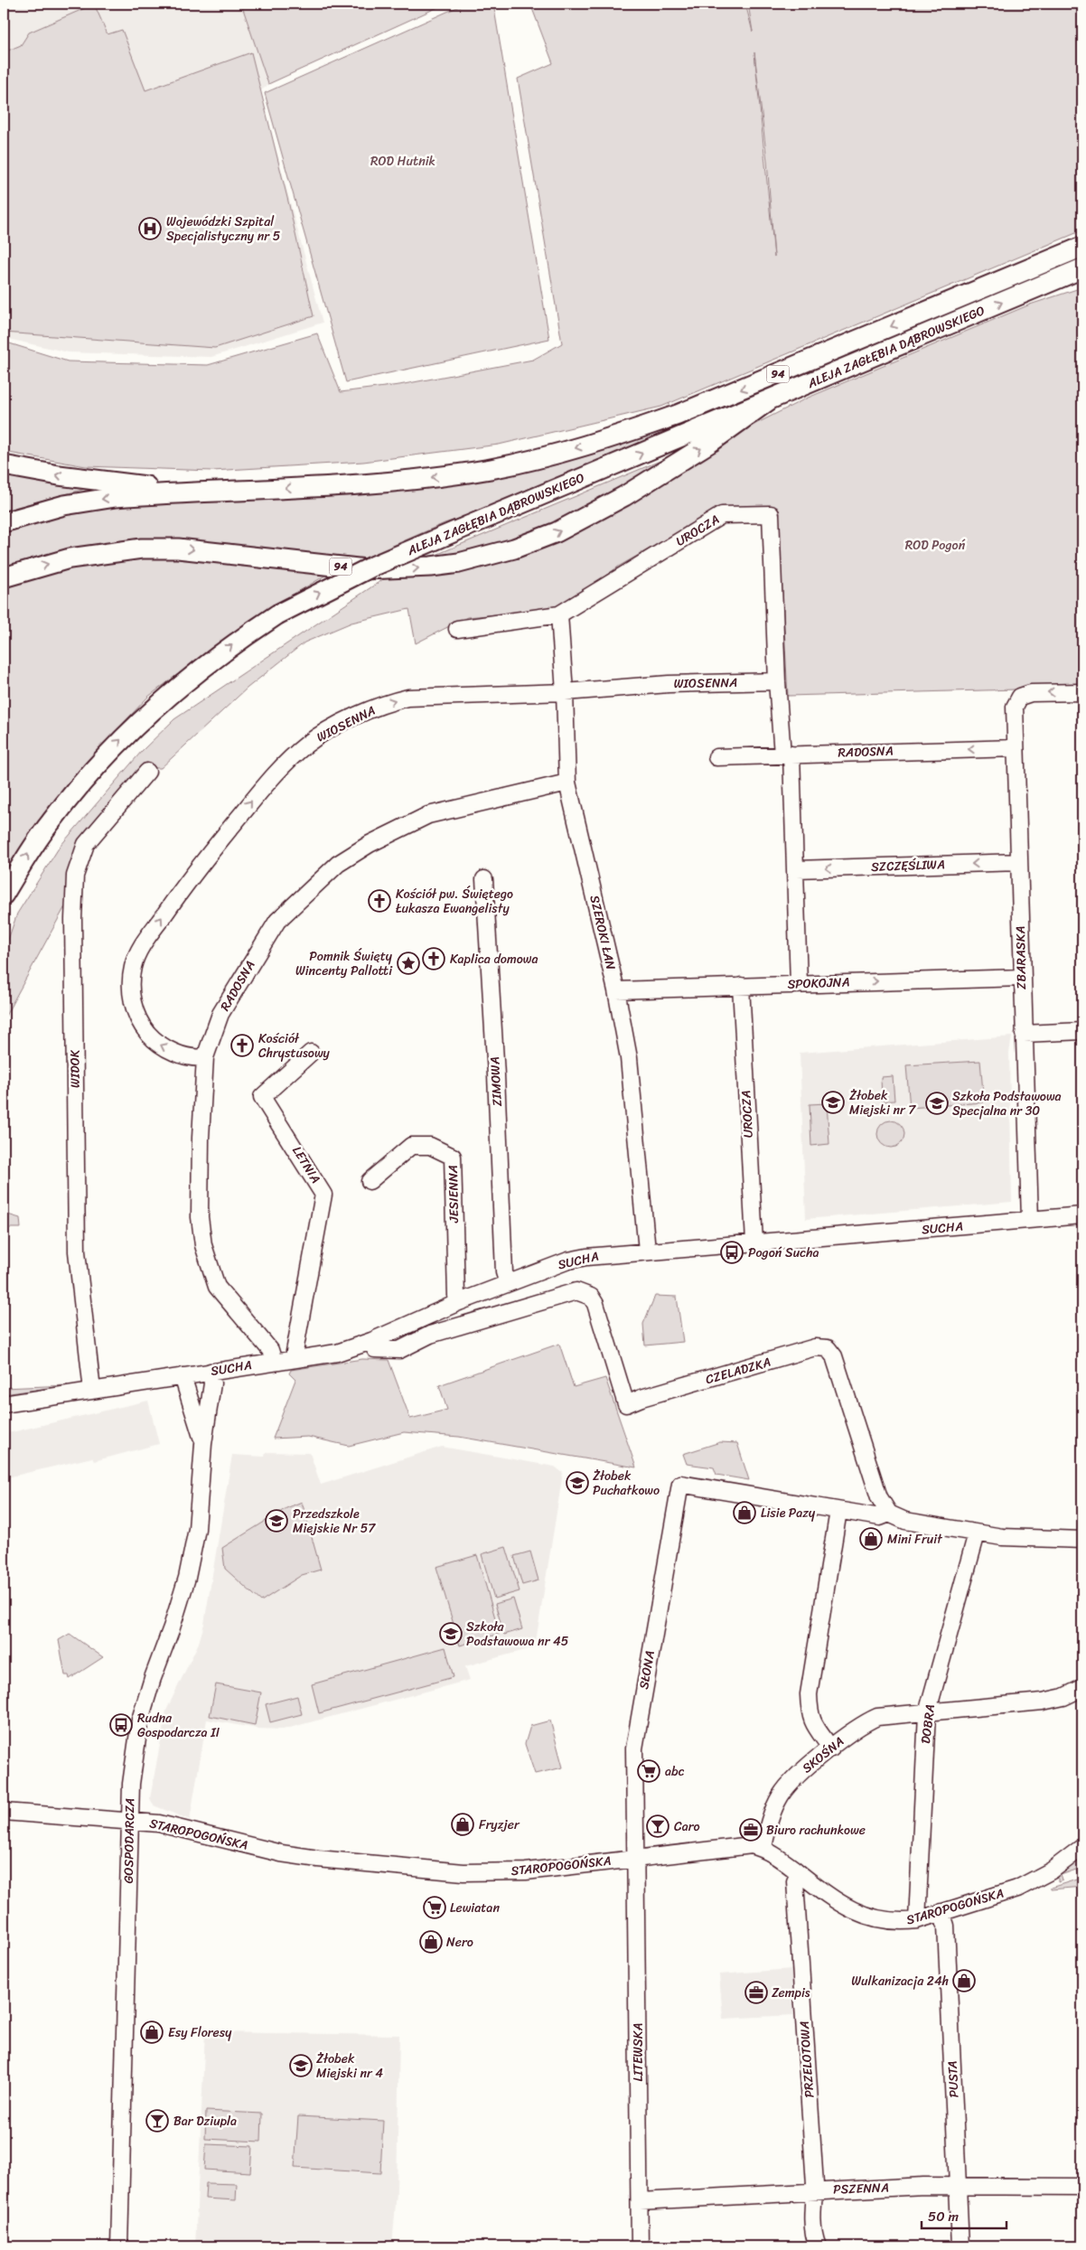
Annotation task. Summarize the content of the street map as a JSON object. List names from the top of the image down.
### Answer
{
  "streets": {
    "main road": ["ALEJA ZAGŁĘBIA DĄBROWSKIEGO", "94"],
    "street": [
      "UROCZA",
      "WIOSENNA",
      "RADOSNA",
      "SZCZĘŚLIWA",
      "SZEROKI ŁAN",
      "ZBARASKA",
      "SPOKOJNA",
      "WIDOK",
      "ZIMOWA",
      "LETNIA",
      "JESIENNA",
      "SUCHA",
      "CZELADZKA",
      "SŁONA",
      "DOBRA",
      "SKOŚNA",
      "STAROPOGOŃSKA",
      "GOSPODARCZA",
      "LITEWSKA",
      "PRZELOTOWA",
      "PUSTA",
      "PSZENNA"
    ]
  },
  "crossings": [
    ["ALEJA ZAGŁĘBIA DĄBROWSKIEGO", "94"],
    ["UROCZA", "WIOSENNA"],
    ["UROCZA", "RADOSNA"],
    ["UROCZA", "SZCZĘŚLIWA"],
    ["UROCZA", "SZEROKI ŁAN"],
    ["UROCZA", "SPOKOJNA"],
    ["UROCZA", "SUCHA"],
    ["WIOSENNA", "RADOSNA"],
    ["WIOSENNA", "SZEROKI ŁAN"],
    ["RADOSNA", "SZEROKI ŁAN"],
    ["RADOSNA", "ZBARASKA"],
    ["RADOSNA", "SUCHA"],
    ["SZCZĘŚLIWA", "ZBARASKA"],
    ["SZEROKI ŁAN", "SPOKOJNA"],
    ["SZEROKI ŁAN", "SUCHA"],
    ["ZBARASKA", "SPOKOJNA"],
    ["ZBARASKA", "SUCHA"],
    ["WIDOK", "SUCHA"],
    ["ZIMOWA", "SUCHA"],
    ["LETNIA", "SUCHA"],
    ["JESIENNA", "SUCHA"],
    ["SUCHA", "CZELADZKA"],
    ["SUCHA", "GOSPODARCZA"],
    ["SŁONA", "STAROPOGOŃSKA"],
    ["SŁONA", "LITEWSKA"],
    ["DOBRA", "SKOŚNA"],
    ["DOBRA", "STAROPOGOŃSKA"],
    ["SKOŚNA", "STAROPOGOŃSKA"],
    ["STAROPOGOŃSKA", "GOSPODARCZA"],
    ["STAROPOGOŃSKA", "LITEWSKA"],
    ["STAROPOGOŃSKA", "PRZELOTOWA"],
    ["STAROPOGOŃSKA", "PUSTA"],
    ["LITEWSKA", "PSZENNA"],
    ["PRZELOTOWA", "PSZENNA"],
    ["PUSTA", "PSZENNA"]
  ],
  "one_way": ["SZCZĘŚLIWA", "SPOKOJNA"],
  "parks": ["ROD Hutnik", "ROD Pogoń"],
  "places": {
    "hospital": ["Wojewódzki Szpital Specjalistyczny nr 5"],
    "church": ["Kościół pw. Świętego Łukasza Ewangelisty", "Kaplica domowa", "Kościół Chrystusowy"],
    "place": ["Pomnik Święty Wincenty Pallotti"],
    "school or university": [
      "Żłobek Miejski nr 7",
      "Szkoła Podstawowa Specjalna nr 30",
      "Żłobek Puchatkowo",
      "Przedszkole Miejskie Nr 57",
      "Szkoła Podstawowa nr 45",
      "Żłobek Miejski nr 4"
    ],
    "bus stop": ["Pogoń Sucha", "Rudna Gospodarcza II"],
    "shop": [
      "Lisie Pazy",
      "Mini Fruit",
      "Fryzjer",
      "Nero",
      "Wulkanizacja 24h",
      "Esy Floresy"
    ],
    "supermarket": ["abc", "Lewiatan"],
    "bar": ["Caro", "Bar Dziupla"],
    "office": ["Biuro rachunkowe", "Zempis"]
  },
  "scale_bar": "50 m"
}
